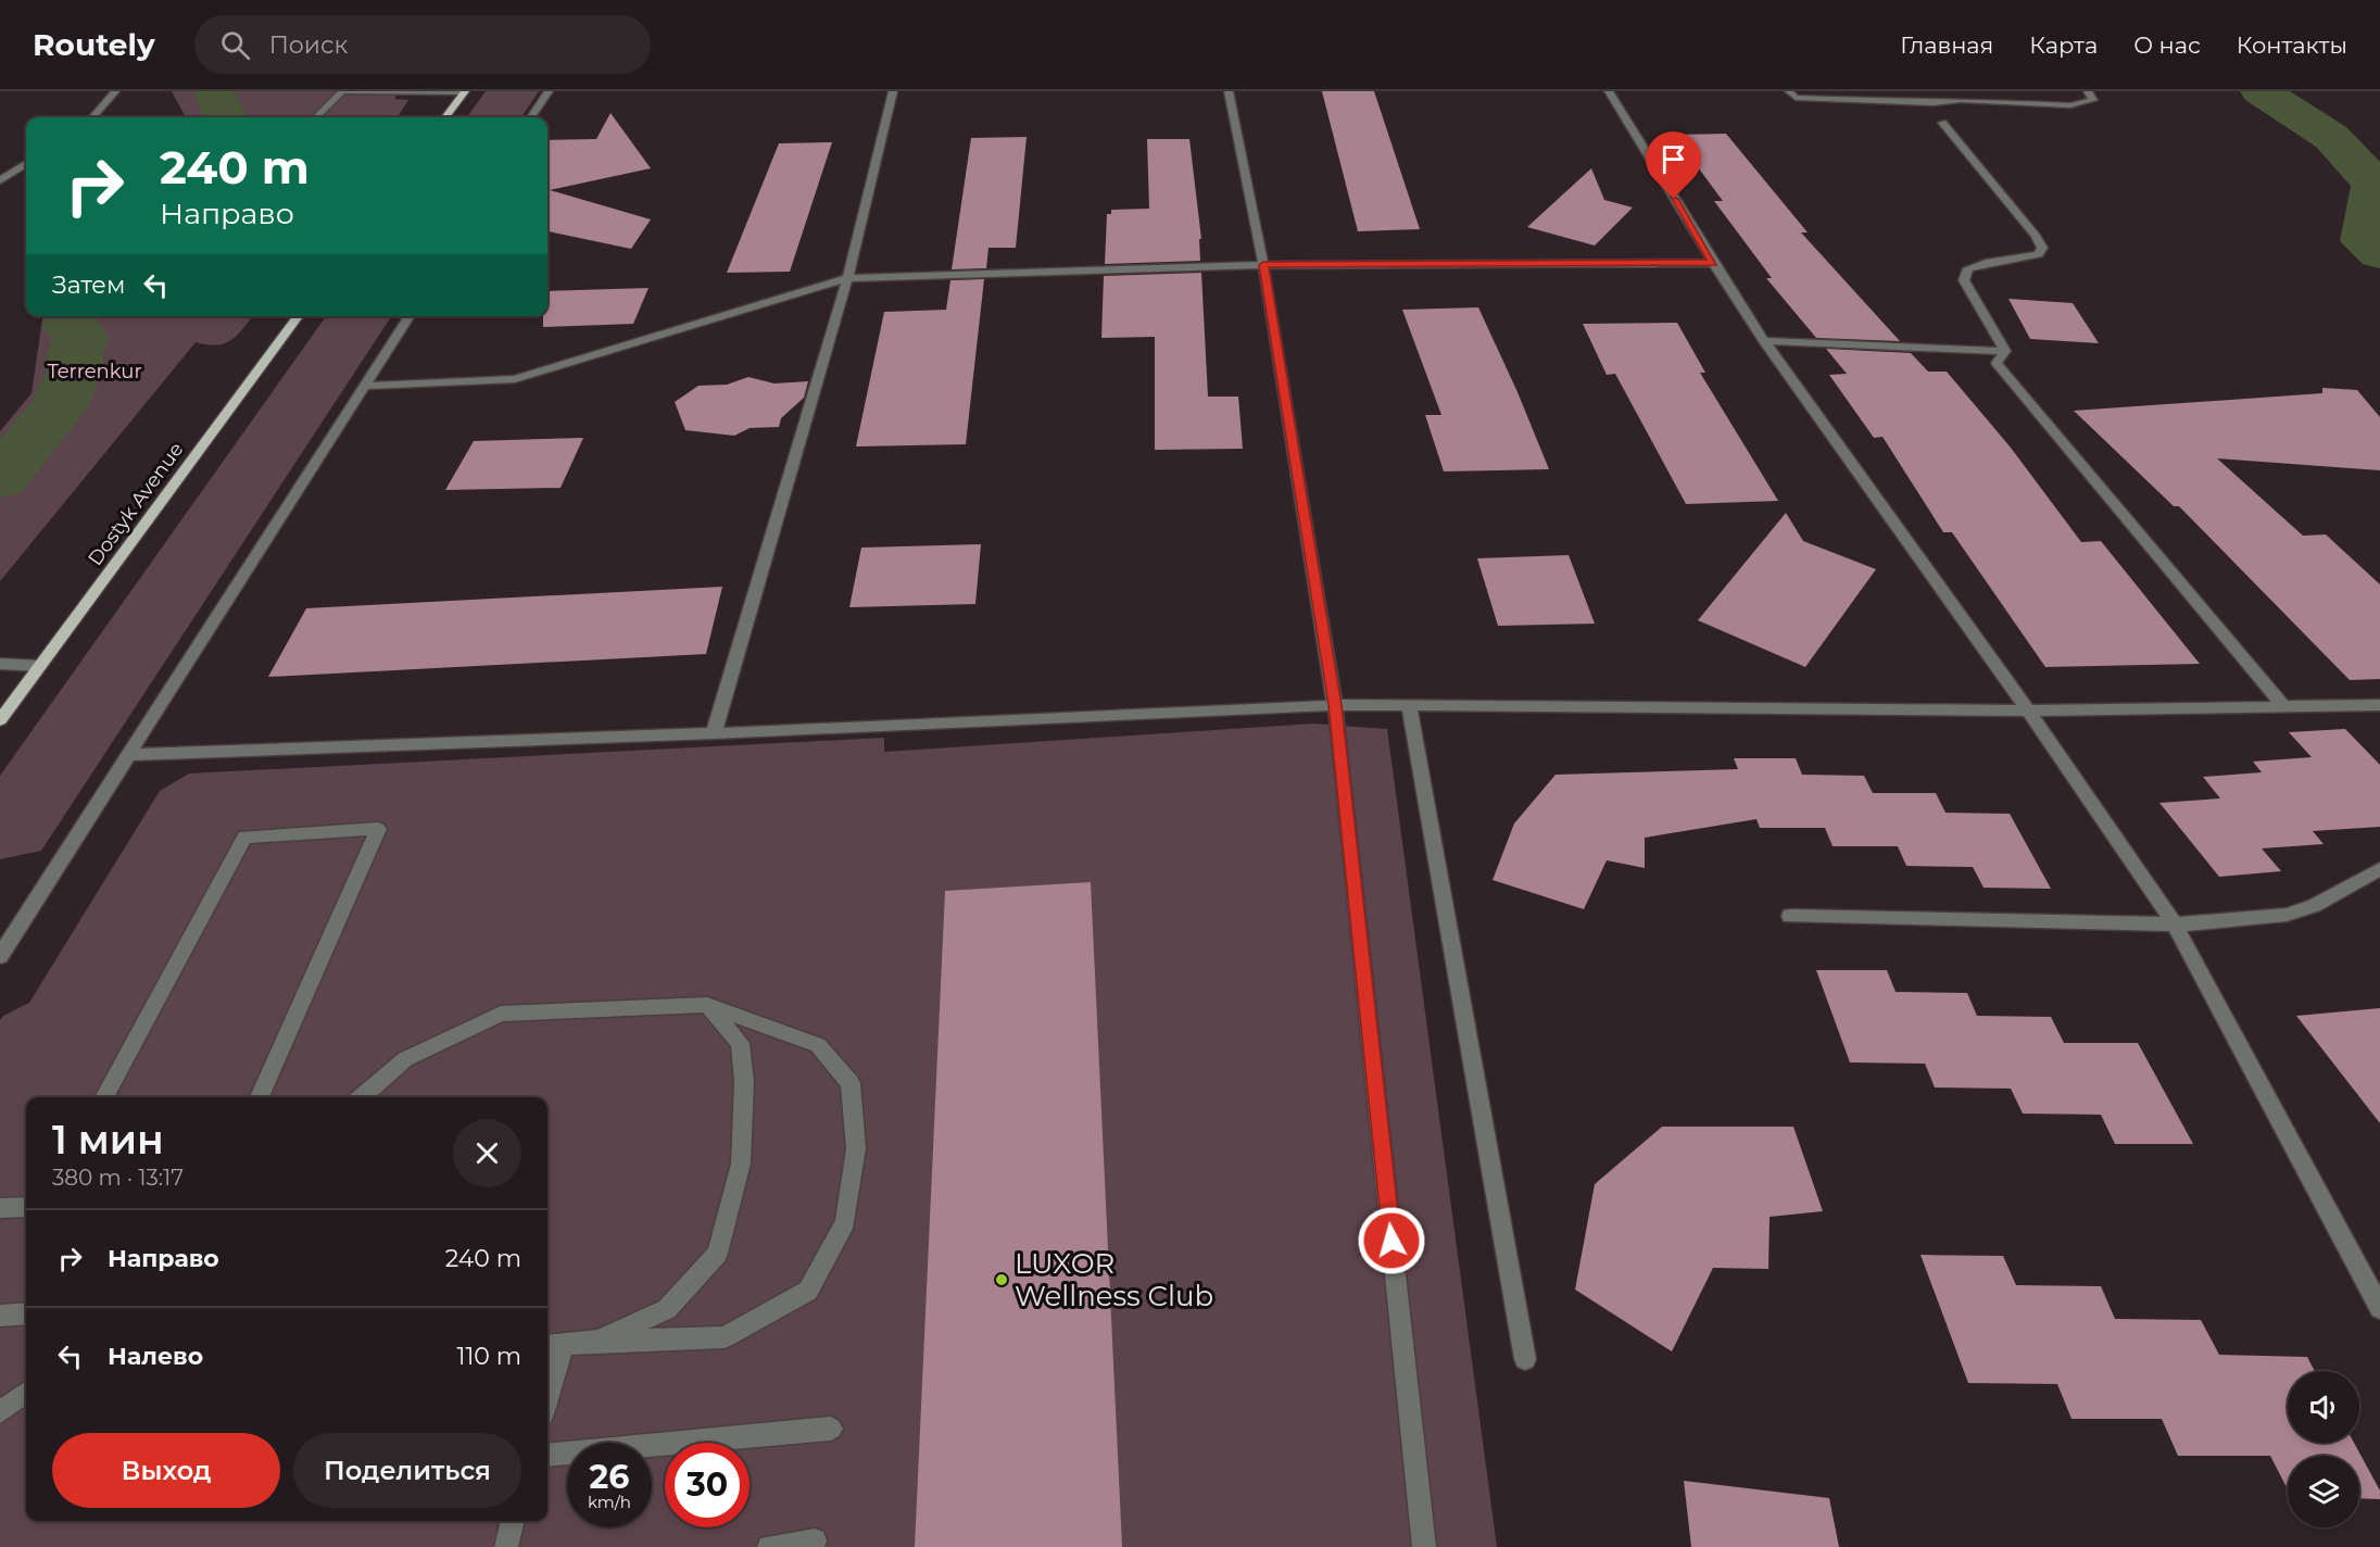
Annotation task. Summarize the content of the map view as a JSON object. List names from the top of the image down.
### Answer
{
  "streets": {
    "main road": ["Dostyk Avenue"]
  },
  "parks": ["Terrenkur"],
  "places": ["LUXOR Wellness Club"],
  "page": {
    "header": "Routely",
    "search": "Поиск",
    "nav": [
      "Главная",
      "Карта",
      "О нас",
      "Контакты"
    ],
    "turn": ["240 m", "Направо"],
    "then": "Затем",
    "heading": ["1 мин", "380 m · 13:17"],
    "list": [
      {
        "name": "Направо",
        "value": "240 m"
      },
      {
        "name": "Налево",
        "value": "110 m"
      }
    ],
    "buttons": ["Выход", "Поделиться"],
    "speed": "26 km/h",
    "limit": "30"
  }
}
